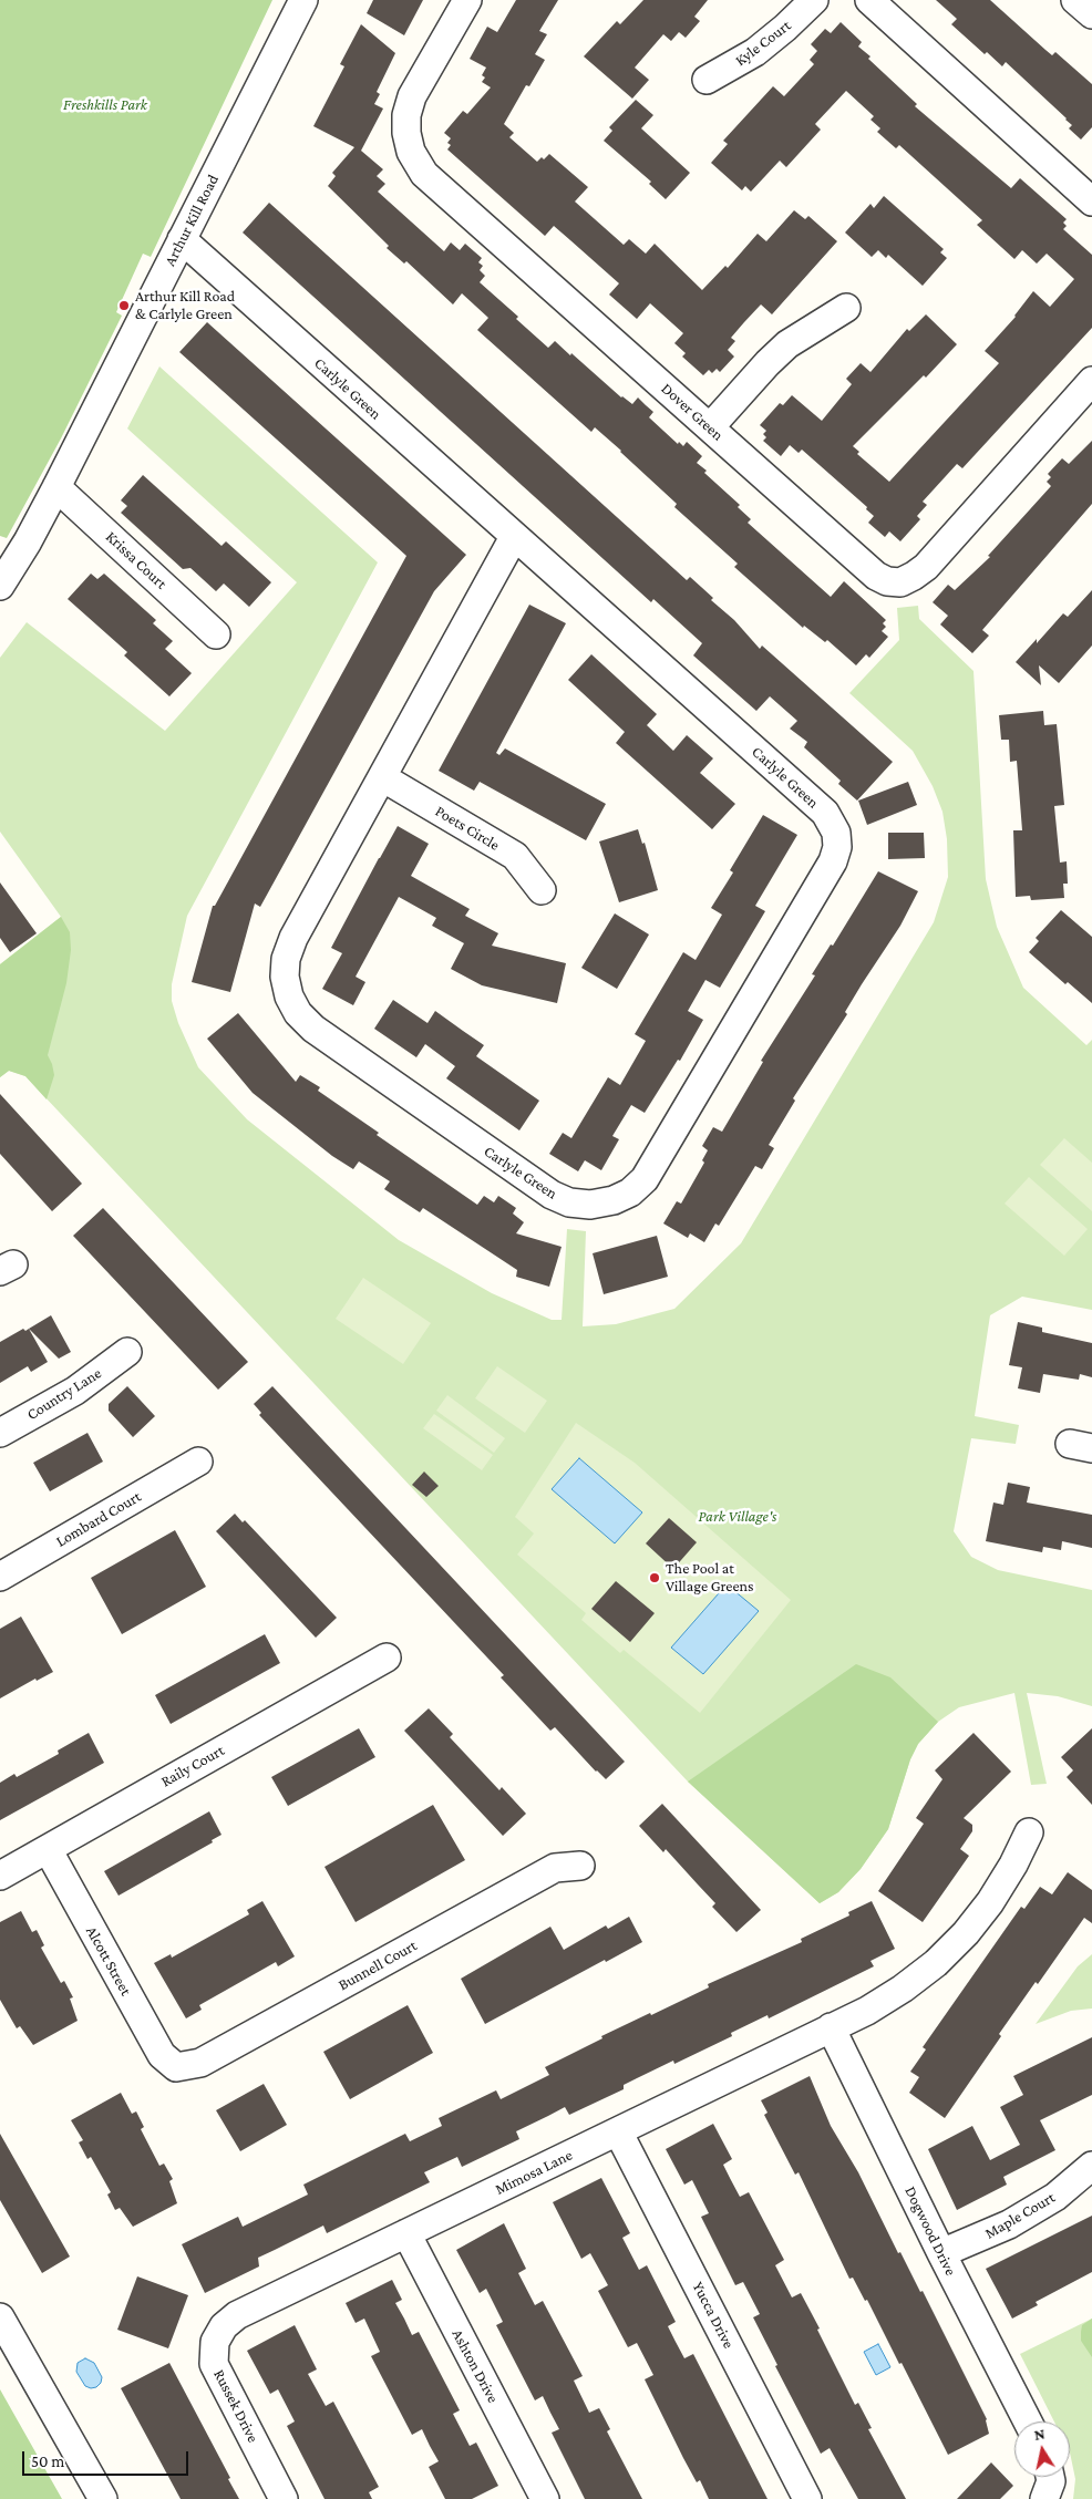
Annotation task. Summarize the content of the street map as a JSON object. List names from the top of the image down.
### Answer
{
  "streets": {
    "street": [
      "Kyle Court",
      "Arthur Kill Road",
      "Carlyle Green",
      "Dover Green",
      "Krissa Court",
      "Poets Circle",
      "Country Lane",
      "Lombard Court",
      "Raily Court",
      "Alcott Street",
      "Bunnell Court",
      "Mimosa Lane",
      "Maple Court",
      "Dogwood Drive",
      "Yucca Drive",
      "Ashton Drive",
      "Russek Drive"
    ]
  },
  "crossings": [
    ["Arthur Kill Road", "Carlyle Green"],
    ["Arthur Kill Road", "Krissa Court"],
    ["Carlyle Green", "Poets Circle"],
    ["Raily Court", "Alcott Street"],
    ["Alcott Street", "Bunnell Court"],
    ["Mimosa Lane", "Dogwood Drive"],
    ["Mimosa Lane", "Yucca Drive"],
    ["Mimosa Lane", "Ashton Drive"],
    ["Mimosa Lane", "Russek Drive"],
    ["Maple Court", "Dogwood Drive"]
  ],
  "parks": ["Freshkills Park", "Park Village's"],
  "places": ["Arthur Kill Road & Carlyle Green", "The Pool at Village Greens"],
  "scale_bar": "50 m",
  "north": "top"
}
